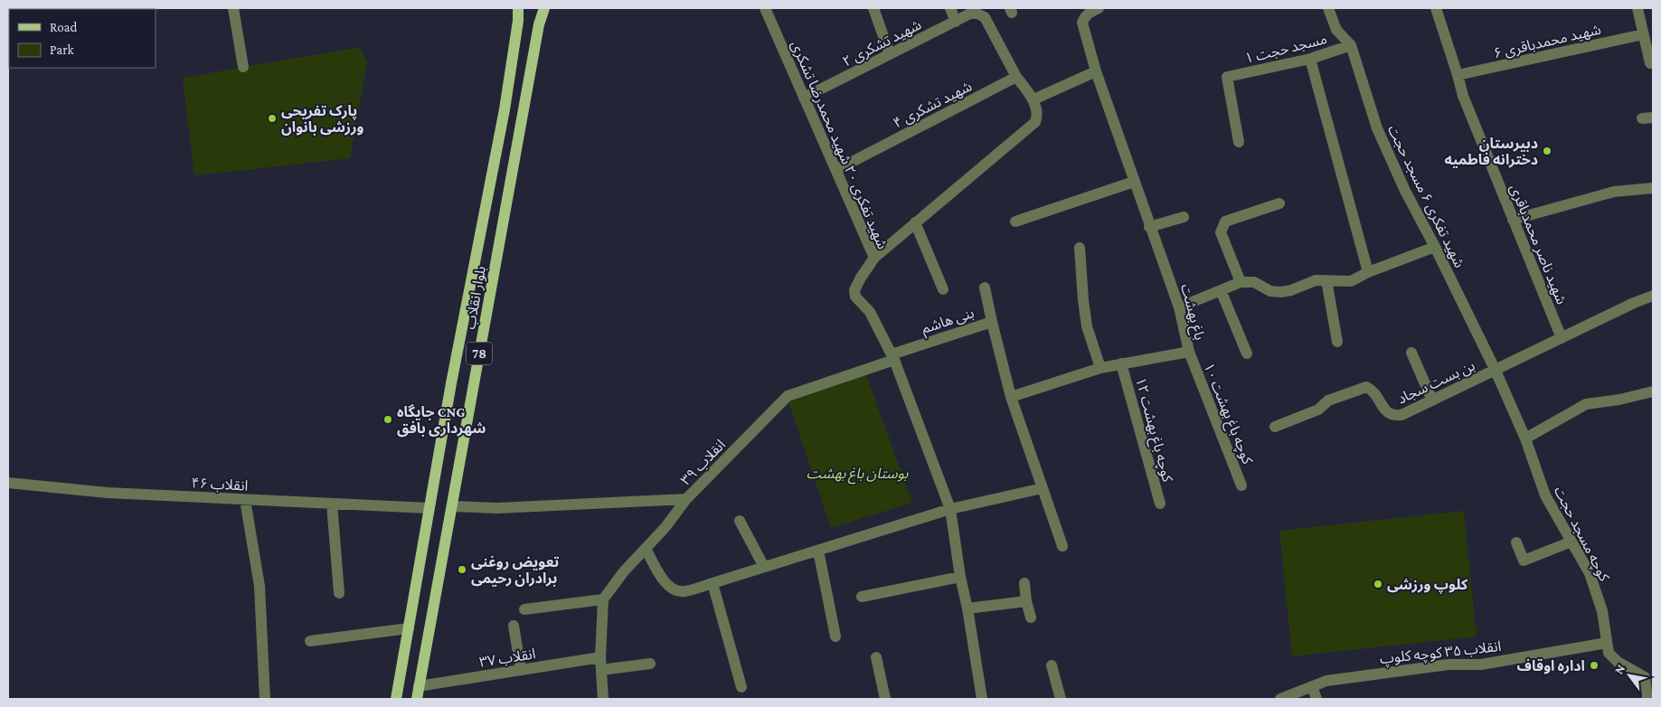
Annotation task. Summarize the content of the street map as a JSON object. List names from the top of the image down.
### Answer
{
  "streets": {
    "main road": ["بلوار انقلاب", "78"],
    "street": [
      "شهید محمدباقری ۶",
      "شهید تشکری ۲",
      "مسجد حجت ۱",
      "شهید تشکری ۴",
      "شهید تفکری ۲۰ شهید محمدرضا تشکری",
      "شهید تفکری ۶ مسجد حجت",
      "شهید ناصر محمدباقری",
      "باغ بهشت",
      "بنی هاشم",
      "بن بست سجاد",
      "کوچه باغ بهشت ۱۰",
      "کوچه باغ بهشت ۱۲",
      "انقلاب ۳۹",
      "انقلاب ۴۶",
      "کوچه مسجد حجت",
      "انقلاب ۳۵ کوچه کلوپ",
      "انقلاب ۳۷"
    ]
  },
  "crossings": [
    ["شهید محمدباقری ۶", "شهید ناصر محمدباقری"],
    ["شهید تشکری ۲", "شهید تشکری ۴"],
    ["شهید تشکری ۲", "شهید تفکری ۲۰ شهید محمدرضا تشکری"],
    ["مسجد حجت ۱", "شهید تفکری ۶ مسجد حجت"],
    ["شهید تشکری ۴", "شهید تفکری ۲۰ شهید محمدرضا تشکری"],
    ["شهید تفکری ۲۰ شهید محمدرضا تشکری", "بنی هاشم"],
    ["شهید تفکری ۲۰ شهید محمدرضا تشکری", "انقلاب ۳۹"],
    ["شهید تفکری ۶ مسجد حجت", "بن بست سجاد"],
    ["شهید تفکری ۶ مسجد حجت", "کوچه مسجد حجت"],
    ["شهید ناصر محمدباقری", "بن بست سجاد"],
    ["بلوار انقلاب", "انقلاب ۳۹"],
    ["بلوار انقلاب", "انقلاب ۴۶"],
    ["بلوار انقلاب", "انقلاب ۳۷"],
    ["باغ بهشت", "بنی هاشم"],
    ["باغ بهشت", "کوچه باغ بهشت ۱۰"],
    ["باغ بهشت", "کوچه باغ بهشت ۱۲"],
    ["بنی هاشم", "انقلاب ۳۹"],
    ["کوچه مسجد حجت", "انقلاب ۳۵ کوچه کلوپ"]
  ],
  "parks": ["بوستان باغ بهشت"],
  "places": [
    "پارک تفریحی ورزشی بانوان",
    "دبیرستان دخترانه فاطمیه",
    "جایگاه CNG شهرداری بافق",
    "تعویض روغنی برادران رحیمی",
    "کلوپ ورزشی",
    "اداره اوقاف"
  ],
  "legend": ["Road", "Park"],
  "north": "top left"
}
